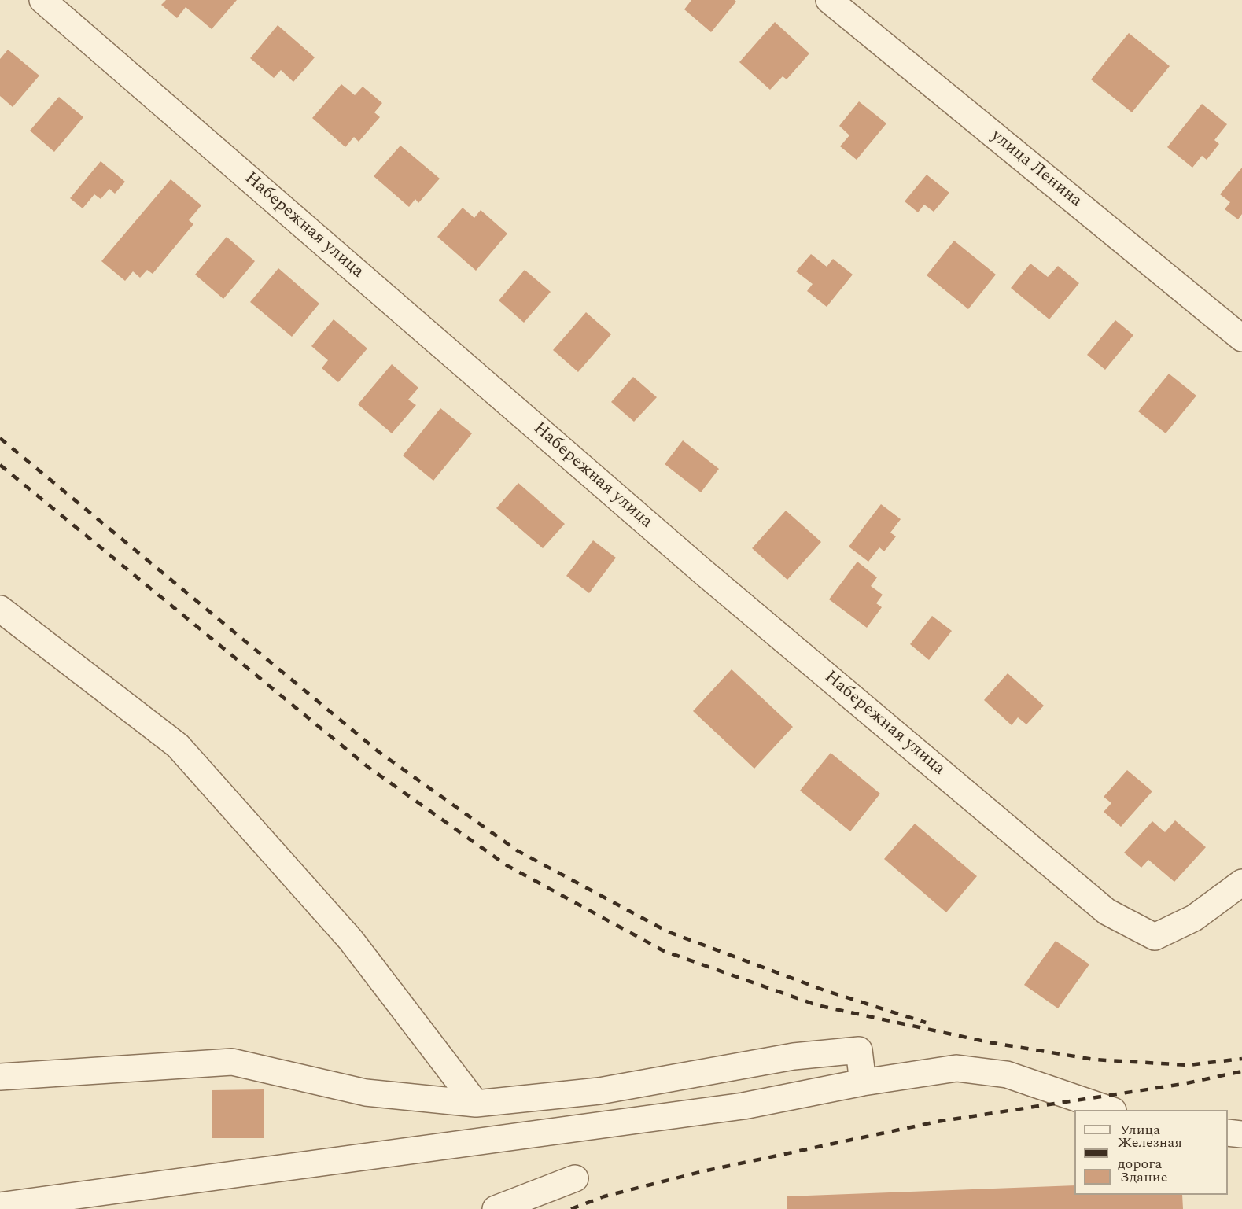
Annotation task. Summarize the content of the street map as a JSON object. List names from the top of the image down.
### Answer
{
  "streets": {
    "street": ["улица Ленина", "Набережная улица"]
  },
  "legend": ["Улица", "Железная дорога", "Здание"]
}
